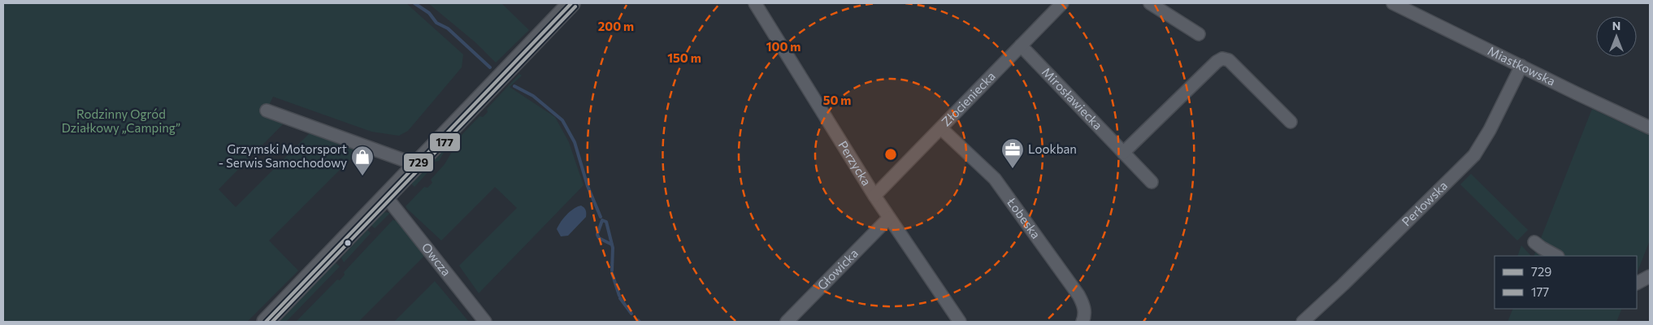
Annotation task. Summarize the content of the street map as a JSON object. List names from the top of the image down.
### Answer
{
  "streets": {
    "street": [
      "Miastkowska",
      "Mirosławiecka",
      "Złocieniecka",
      "Perzycka",
      "Perłowska",
      "Łobeska",
      "Owcza",
      "Głowicka"
    ]
  },
  "crossings": [
    ["Miastkowska", "Perłowska"],
    ["Mirosławiecka", "Złocieniecka"],
    ["Złocieniecka", "Perzycka"],
    ["Złocieniecka", "Łobeska"],
    ["Perzycka", "Głowicka"]
  ],
  "parks": ["Rodzinny Ogród Działkowy „Camping”"],
  "places": {
    "office": ["Lookban"],
    "shop": ["Grzymski Motorsport - Serwis Samochodowy"]
  },
  "lines": ["transit line 729", "transit line 177"],
  "legend": ["729", "177"],
  "north": "top",
  "rings": [
    "200 m",
    "100 m",
    "150 m",
    "50 m"
  ]
}
